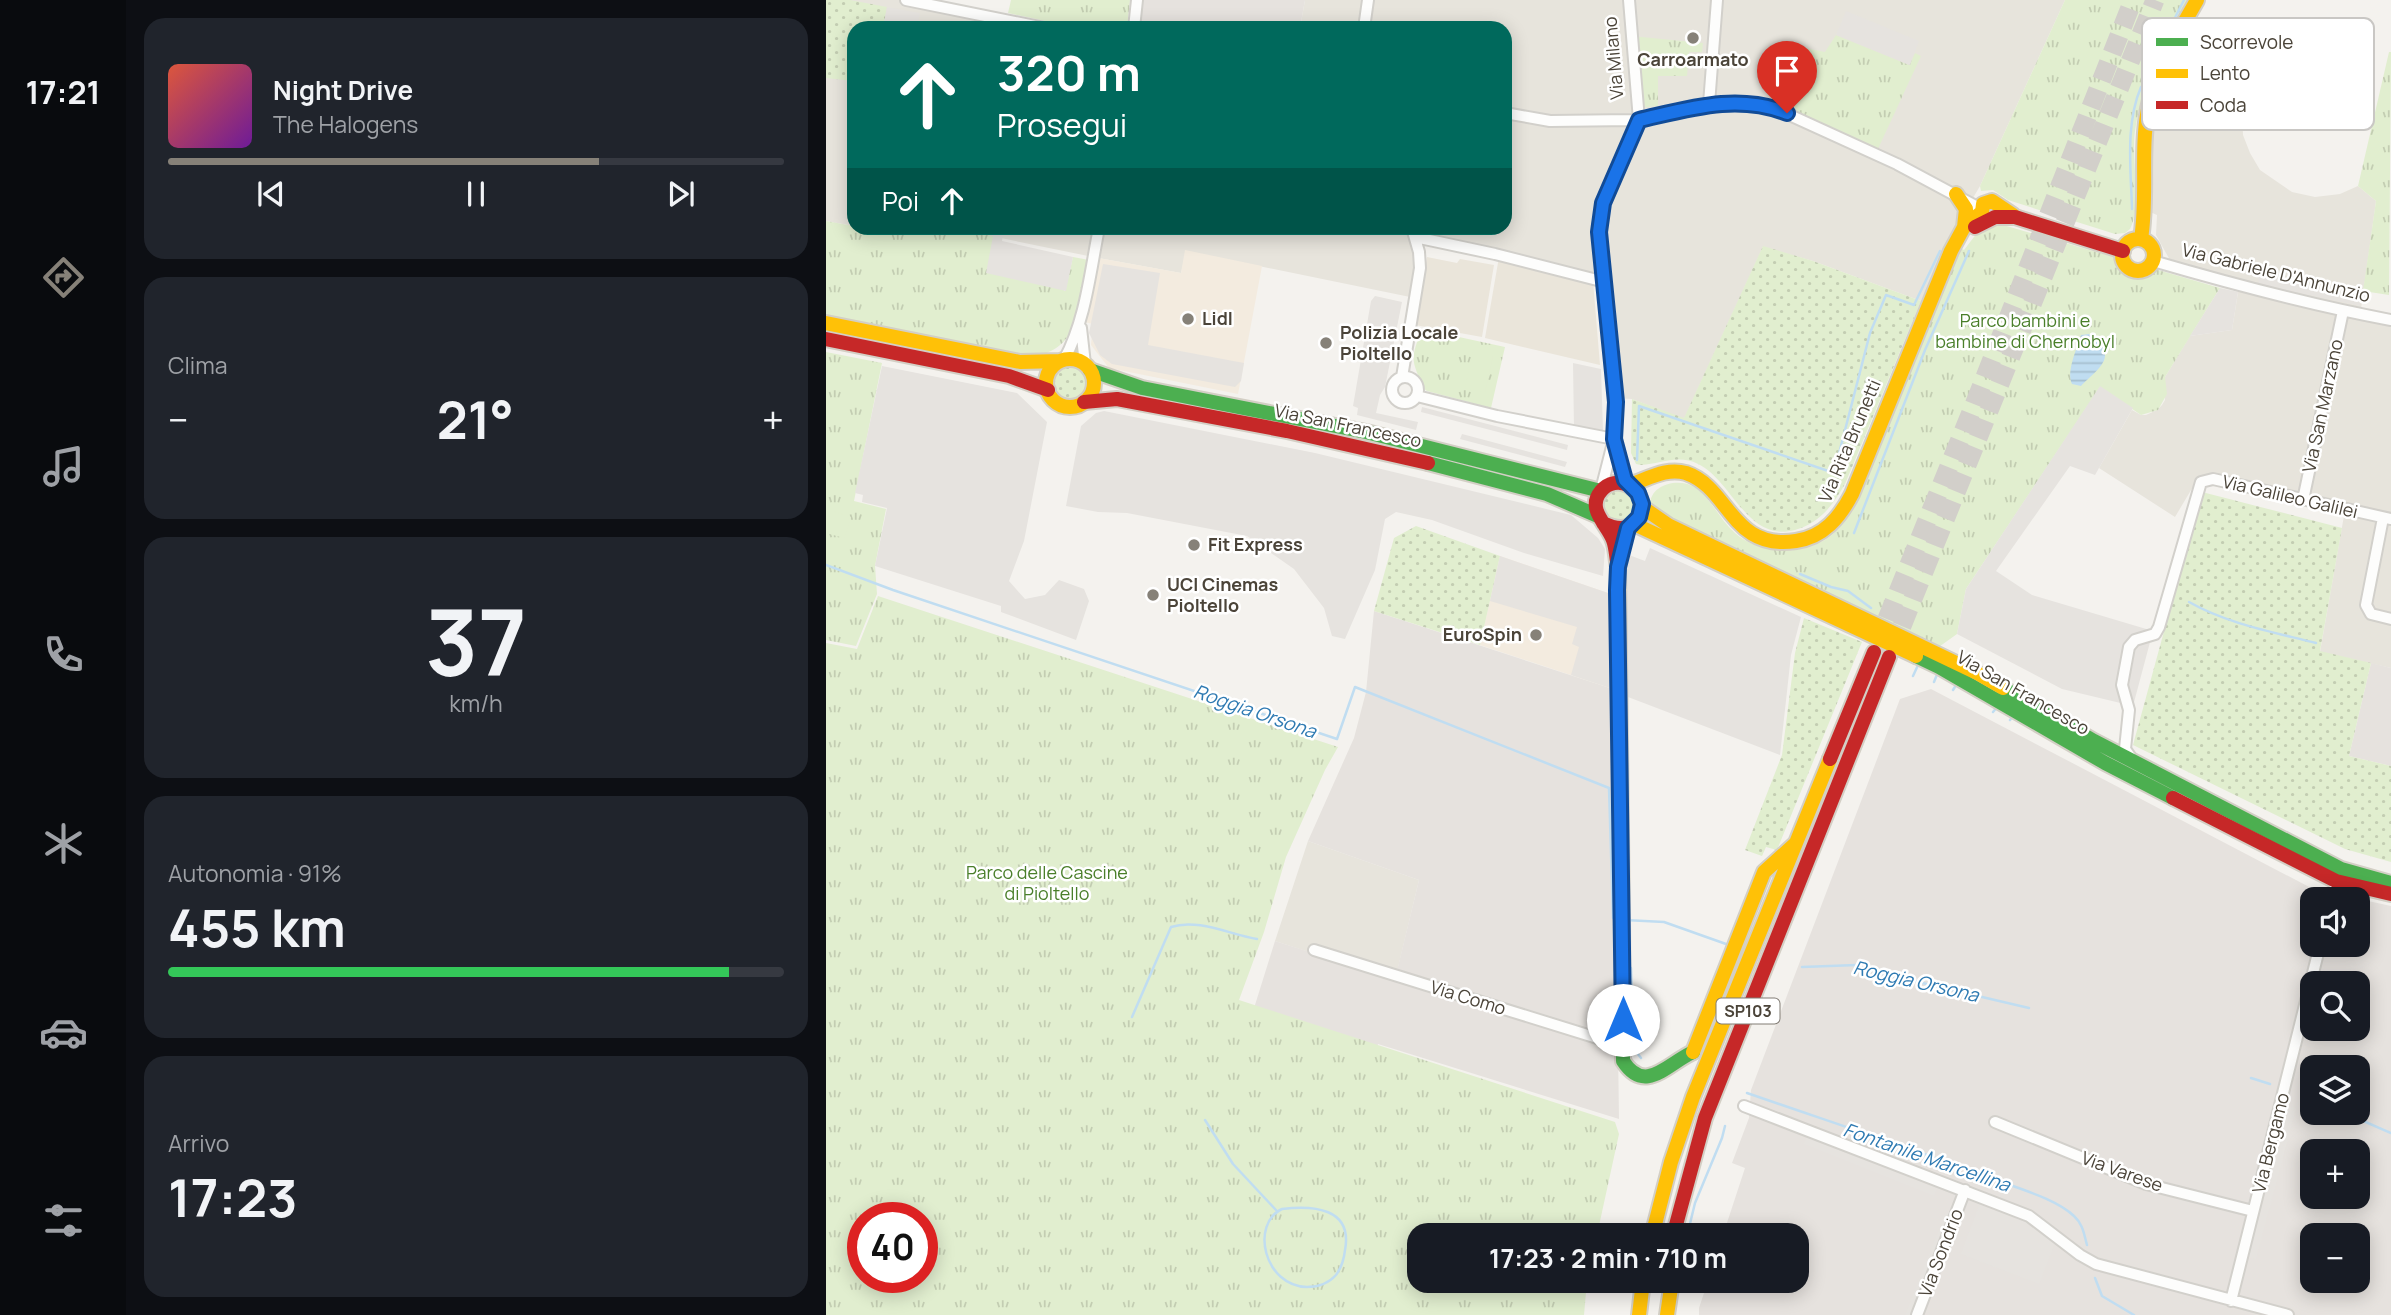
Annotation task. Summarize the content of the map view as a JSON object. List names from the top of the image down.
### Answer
{
  "streets": {
    "main road": [
      "Via Gabriele D'Annunzio",
      "Via San Francesco",
      "Via Rita Brunetti",
      "SP103"
    ],
    "street": [
      "Via Milano",
      "Via San Marzano",
      "Via Galileo Galilei",
      "Via Como",
      "Via Bergamo",
      "Via Varese",
      "Via Sondrio"
    ]
  },
  "crossings": [
    ["Via Milano", "Via San Francesco"],
    ["Via Gabriele D'Annunzio", "Via San Marzano"],
    ["Via Gabriele D'Annunzio", "Via Rita Brunetti"],
    ["Via San Marzano", "Via Galileo Galilei"],
    ["Via Bergamo", "Via Varese"]
  ],
  "water": ["Roggia Orsona", "Fontanile Marcellina"],
  "parks": ["Parco bambini e bambine di Chernobyl", "Parco delle Cascine di Pioltello"],
  "places": [
    "Carroarmato",
    "Lidl",
    "Polizia Locale Pioltello",
    "Fit Express",
    "UCI Cinemas Pioltello",
    "EuroSpin"
  ],
  "legend": ["Scorrevole", "Lento", "Coda"],
  "page": {
    "tabs": "17:21",
    "turn": ["320 m", "Prosegui"],
    "song": ["Night Drive", "The Halogens"],
    "then": "Poi",
    "tile": [
      "Clima",
      ["37", "km/h"],
      ["Autonomia · 91%", "455 km"],
      ["Arrivo", "17:23"]
    ],
    "heat": ["−", "21°", "+"],
    "map_buttons": ["+", "−"],
    "limit": "40",
    "trip": "17:23 · 2 min · 710 m"
  }
}
